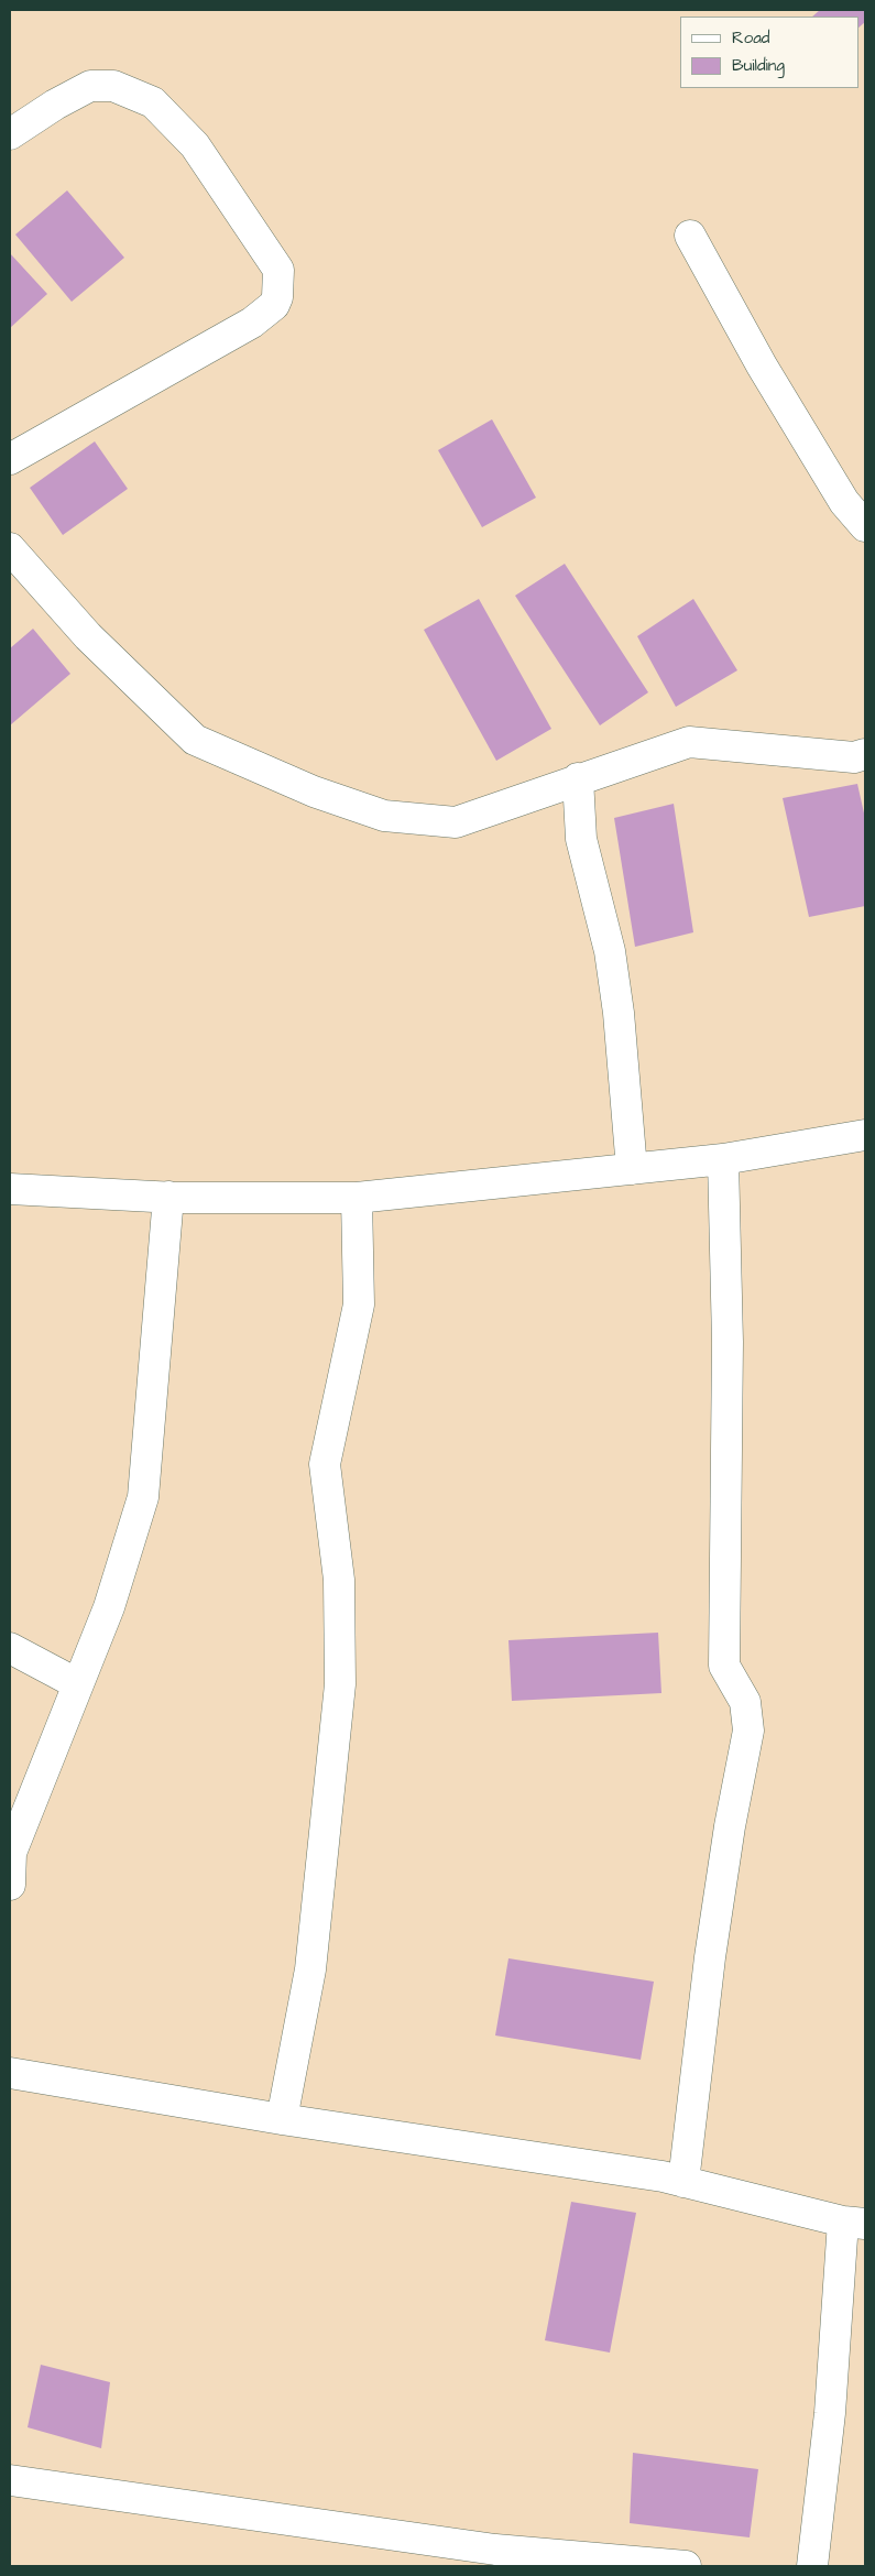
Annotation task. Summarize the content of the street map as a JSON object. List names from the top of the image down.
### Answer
{
  "legend": ["Road", "Building"]
}
